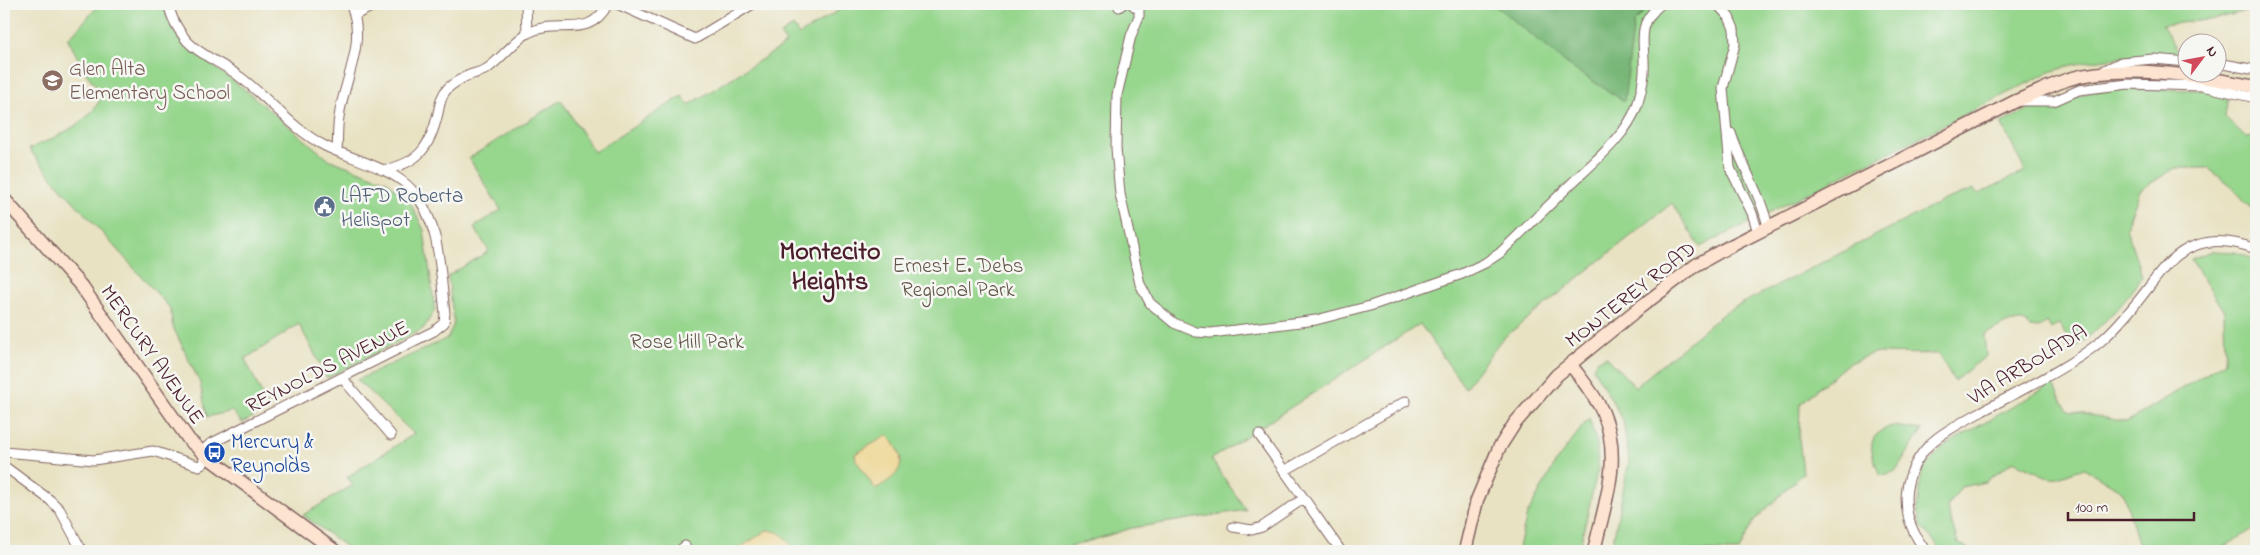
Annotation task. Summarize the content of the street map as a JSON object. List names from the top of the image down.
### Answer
{
  "streets": {
    "street": [
      "MONTEREY ROAD",
      "MERCURY AVENUE",
      "VIA ARBOLADA",
      "REYNOLDS AVENUE"
    ]
  },
  "crossings": [
    ["MERCURY AVENUE", "REYNOLDS AVENUE"]
  ],
  "districts": ["Montecito Heights"],
  "parks": ["Ernest E. Debs Regional Park", "Rose Hill Park"],
  "places": {
    "school or university": ["Glen Alta Elementary School"],
    "public building": ["LAFD Roberta Helispot"],
    "bus stop": ["Mercury & Reynolds"]
  },
  "scale_bar": "100 m",
  "north": "top right"
}
